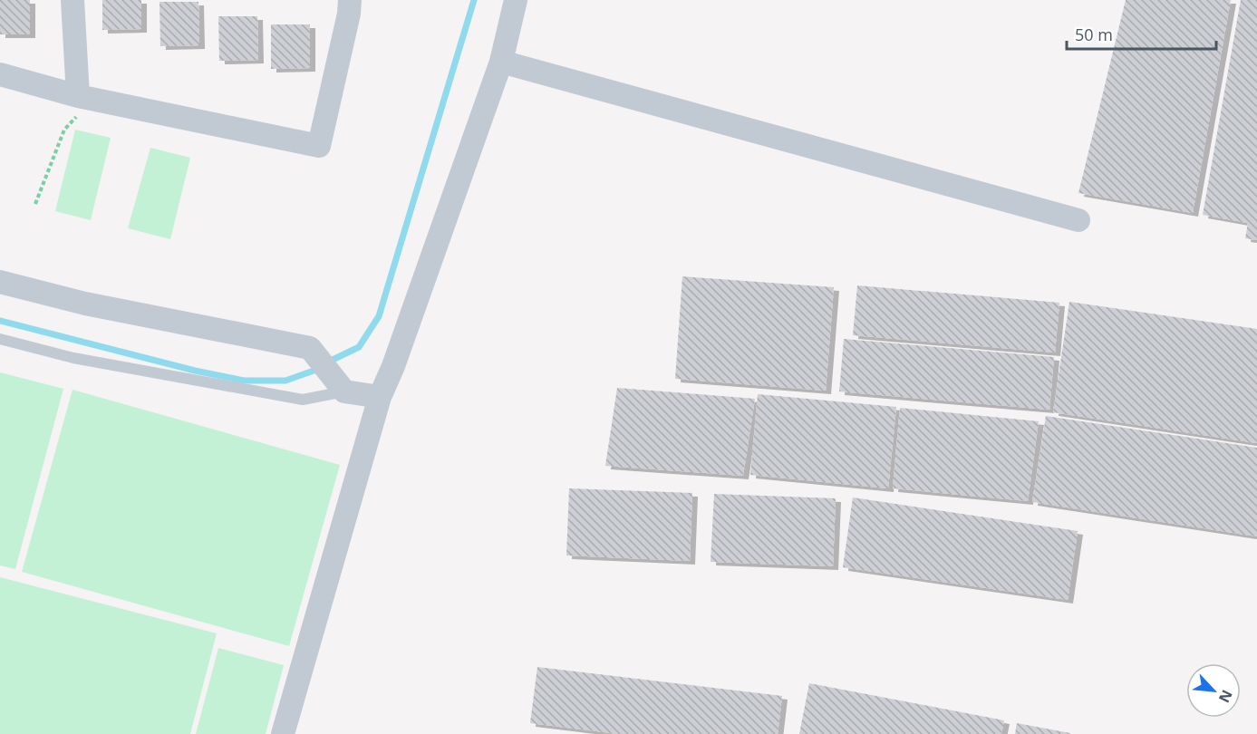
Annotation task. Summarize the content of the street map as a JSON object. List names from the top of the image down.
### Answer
{
  "scale_bar": "50 m",
  "north": "bottom right"
}
